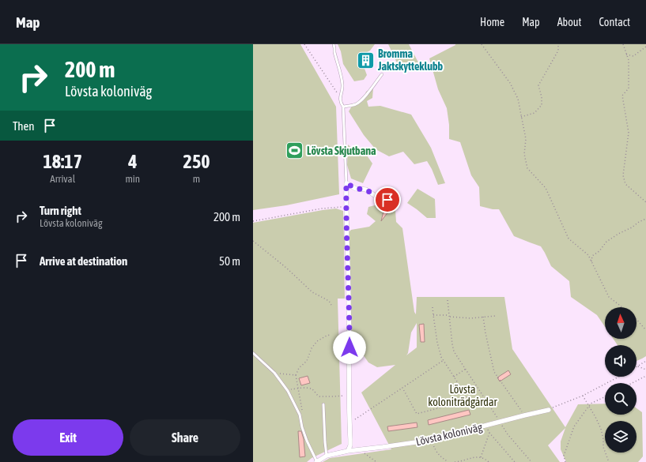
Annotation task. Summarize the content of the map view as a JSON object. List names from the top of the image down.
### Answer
{
  "streets": {
    "street": ["Lövsta koloniväg"]
  },
  "parks": ["Lövsta koloniträdgårdar"],
  "places": {
    "building": ["Bromma Jaktskytteklubb"],
    "sports": ["Lövsta Skjutbana"]
  },
  "north": "top",
  "page": {
    "header": "Map",
    "nav": [
      "Home",
      "Map",
      "About",
      "Contact"
    ],
    "turn": ["200 m", "Lövsta koloniväg"],
    "then": "Then",
    "eta": [
      "18:17",
      "Arrival",
      "4",
      "min",
      "250",
      "m"
    ],
    "list": [
      {
        "name": "Turn right",
        "note": "Lövsta koloniväg",
        "value": "200 m"
      },
      {
        "name": "Arrive at destination",
        "value": "50 m"
      }
    ],
    "buttons": ["Exit", "Share"]
  }
}
